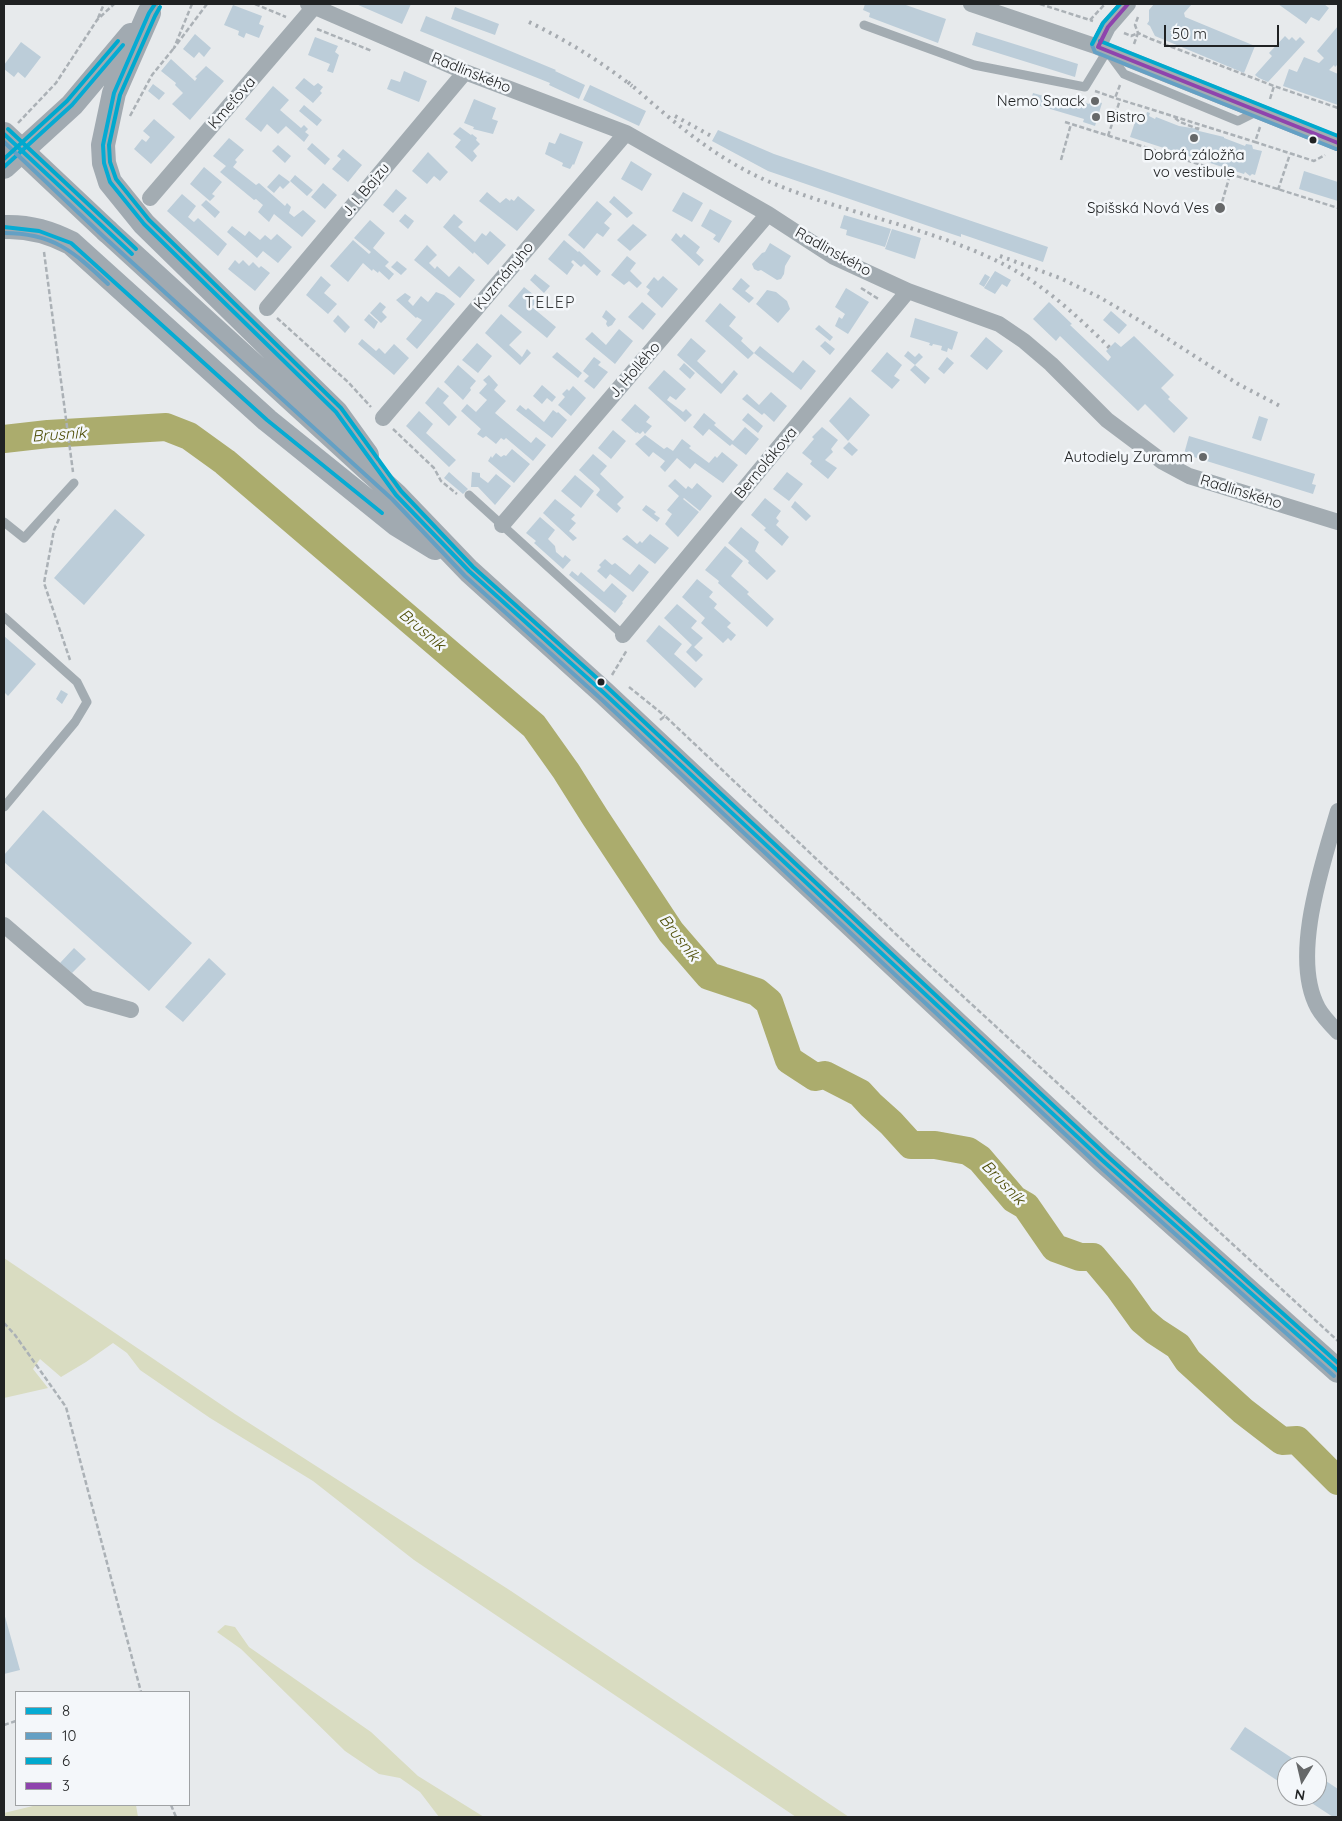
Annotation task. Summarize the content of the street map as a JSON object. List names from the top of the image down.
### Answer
{
  "streets": {
    "street": [
      "Radlinského",
      "Kmeťova",
      "J. I. Bajzu",
      "Kuzmányho",
      "J. Hollého",
      "Bernolákova"
    ]
  },
  "crossings": [
    ["Radlinského", "Kmeťova"],
    ["Radlinského", "J. I. Bajzu"],
    ["Radlinského", "Kuzmányho"],
    ["Radlinského", "J. Hollého"],
    ["Radlinského", "Bernolákova"]
  ],
  "districts": ["TELEP"],
  "water": ["Brusník"],
  "places": [
    "Nemo Snack",
    "Bistro",
    "Dobrá záložňa vo vestibule",
    "Spišská Nová Ves",
    "Autodiely Zuramm"
  ],
  "lines": [
    "transit line 8",
    "transit line 10",
    "transit line 6",
    "transit line 3"
  ],
  "legend": [
    "8",
    "10",
    "6",
    "3"
  ],
  "scale_bar": "50 m",
  "north": "bottom"
}
